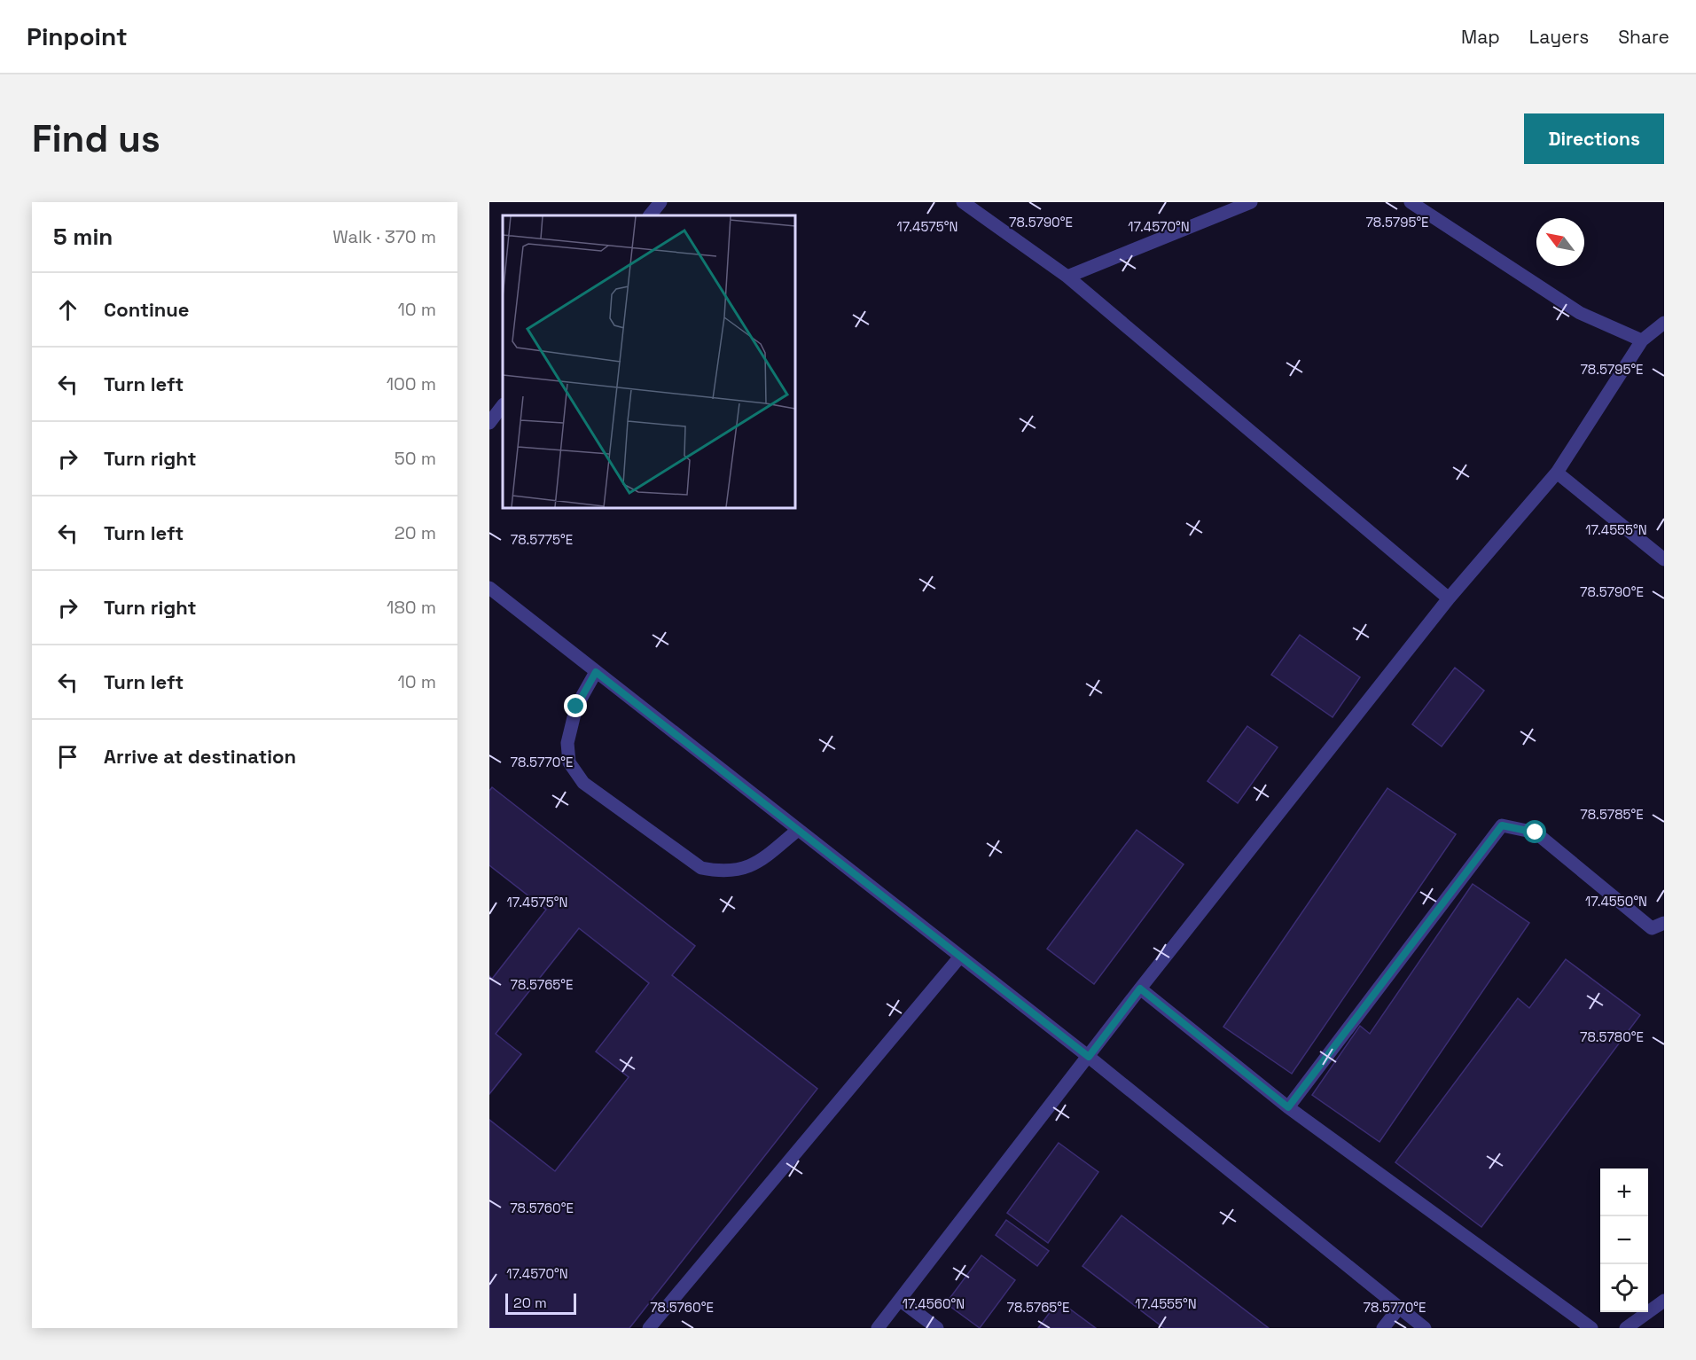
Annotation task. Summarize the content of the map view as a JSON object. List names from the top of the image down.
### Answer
{
  "scale_bar": "20 m",
  "north": "top left",
  "page": {
    "header": "Pinpoint",
    "nav": ["Map", "Layers", "Share"],
    "buttons": "Directions",
    "title": "Find us",
    "heading": ["5 min", "Walk · 370 m"],
    "list": [
      ["Continue", "10 m"],
      ["Turn left", "100 m"],
      ["Turn right", "50 m"],
      ["Turn left", "20 m"],
      ["Turn right", "180 m"],
      ["Turn left", "10 m"],
      "Arrive at destination"
    ],
    "map_buttons": ["+", "−"],
    "scale": "20 m"
  },
  "coordinates": [
    "78.5790°E",
    "78.5795°E",
    "17.4575°N",
    "17.4570°N",
    "17.4555°N",
    "78.5775°E",
    "78.5770°E",
    "78.5785°E",
    "17.4550°N",
    "78.5765°E",
    "78.5780°E",
    "78.5760°E",
    "17.4560°N"
  ]
}
